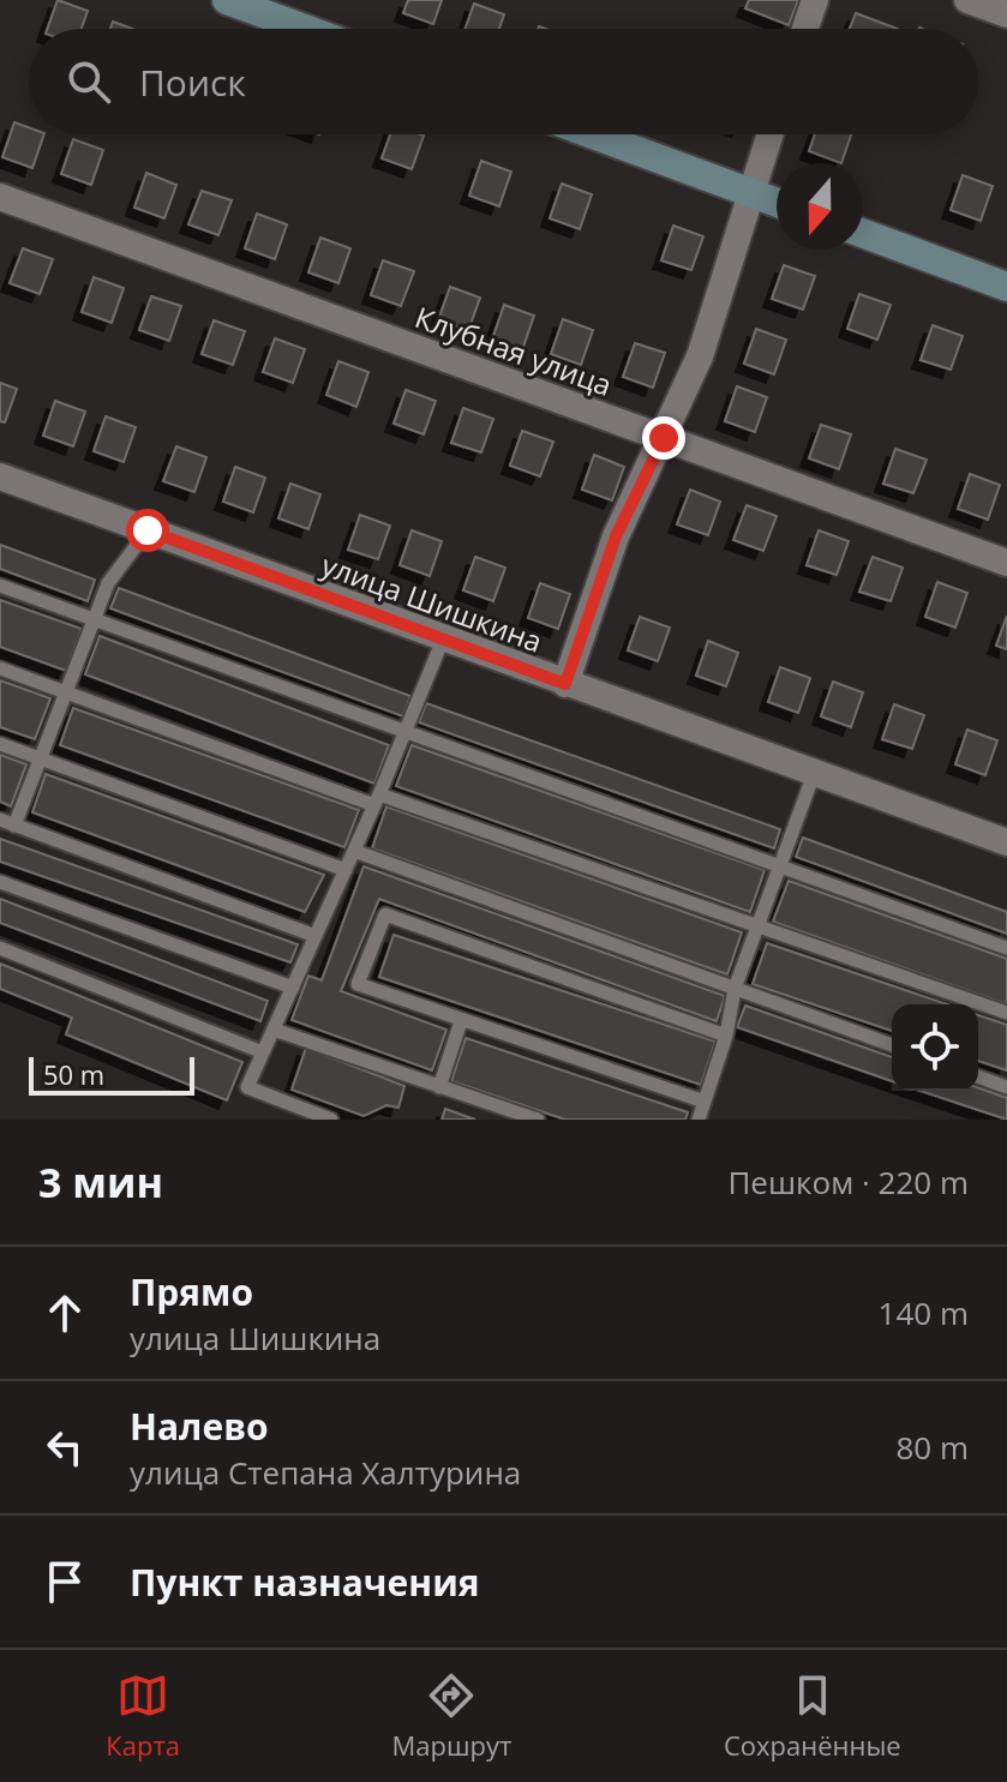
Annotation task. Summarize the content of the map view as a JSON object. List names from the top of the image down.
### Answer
{
  "streets": {
    "street": ["Клубная улица", "улица Шишкина"]
  },
  "scale_bar": "50 m",
  "north": "bottom",
  "page": {
    "search": "Поиск",
    "scale": "50 m",
    "heading": ["3 мин", "Пешком · 220 m"],
    "list": [
      ["Прямо", "улица Шишкина", "140 m"],
      ["Налево", "улица Степана Халтурина", "80 m"],
      "Пункт назначения"
    ],
    "nav": ["Карта", "Маршрут", "Сохранённые"]
  }
}
